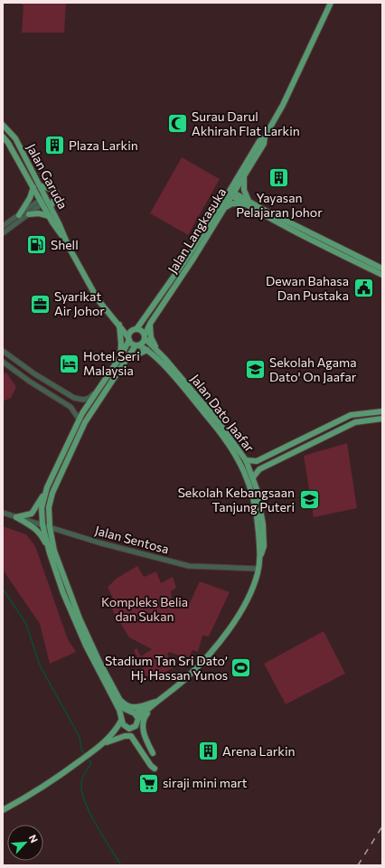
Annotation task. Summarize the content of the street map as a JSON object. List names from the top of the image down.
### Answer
{
  "streets": {
    "main road": ["Jalan Garuda", "Jalan Langkasuka", "Jalan Dato Jaafar"],
    "street": ["Jalan Sentosa"]
  },
  "crossings": [
    ["Jalan Garuda", "Jalan Langkasuka"],
    ["Jalan Garuda", "Jalan Dato Jaafar"],
    ["Jalan Langkasuka", "Jalan Dato Jaafar"],
    ["Jalan Dato Jaafar", "Jalan Sentosa"]
  ],
  "parks": ["Kompleks Belia dan Sukan"],
  "places": {
    "mosque": ["Surau Darul Akhirah Flat Larkin"],
    "building": ["Plaza Larkin", "Yayasan Pelajaran Johor", "Arena Larkin"],
    "fuel station": ["Shell"],
    "public building": ["Dewan Bahasa Dan Pustaka"],
    "office": ["Syarikat Air Johor"],
    "hotel": ["Hotel Seri Malaysia"],
    "school or university": ["Sekolah Agama Dato' On Jaafar", "Sekolah Kebangsaan Tanjung Puteri"],
    "sports": ["Stadium Tan Sri Dato’ Hj. Hassan Yunos"],
    "supermarket": ["siraji mini mart"]
  },
  "north": "top right"
}
